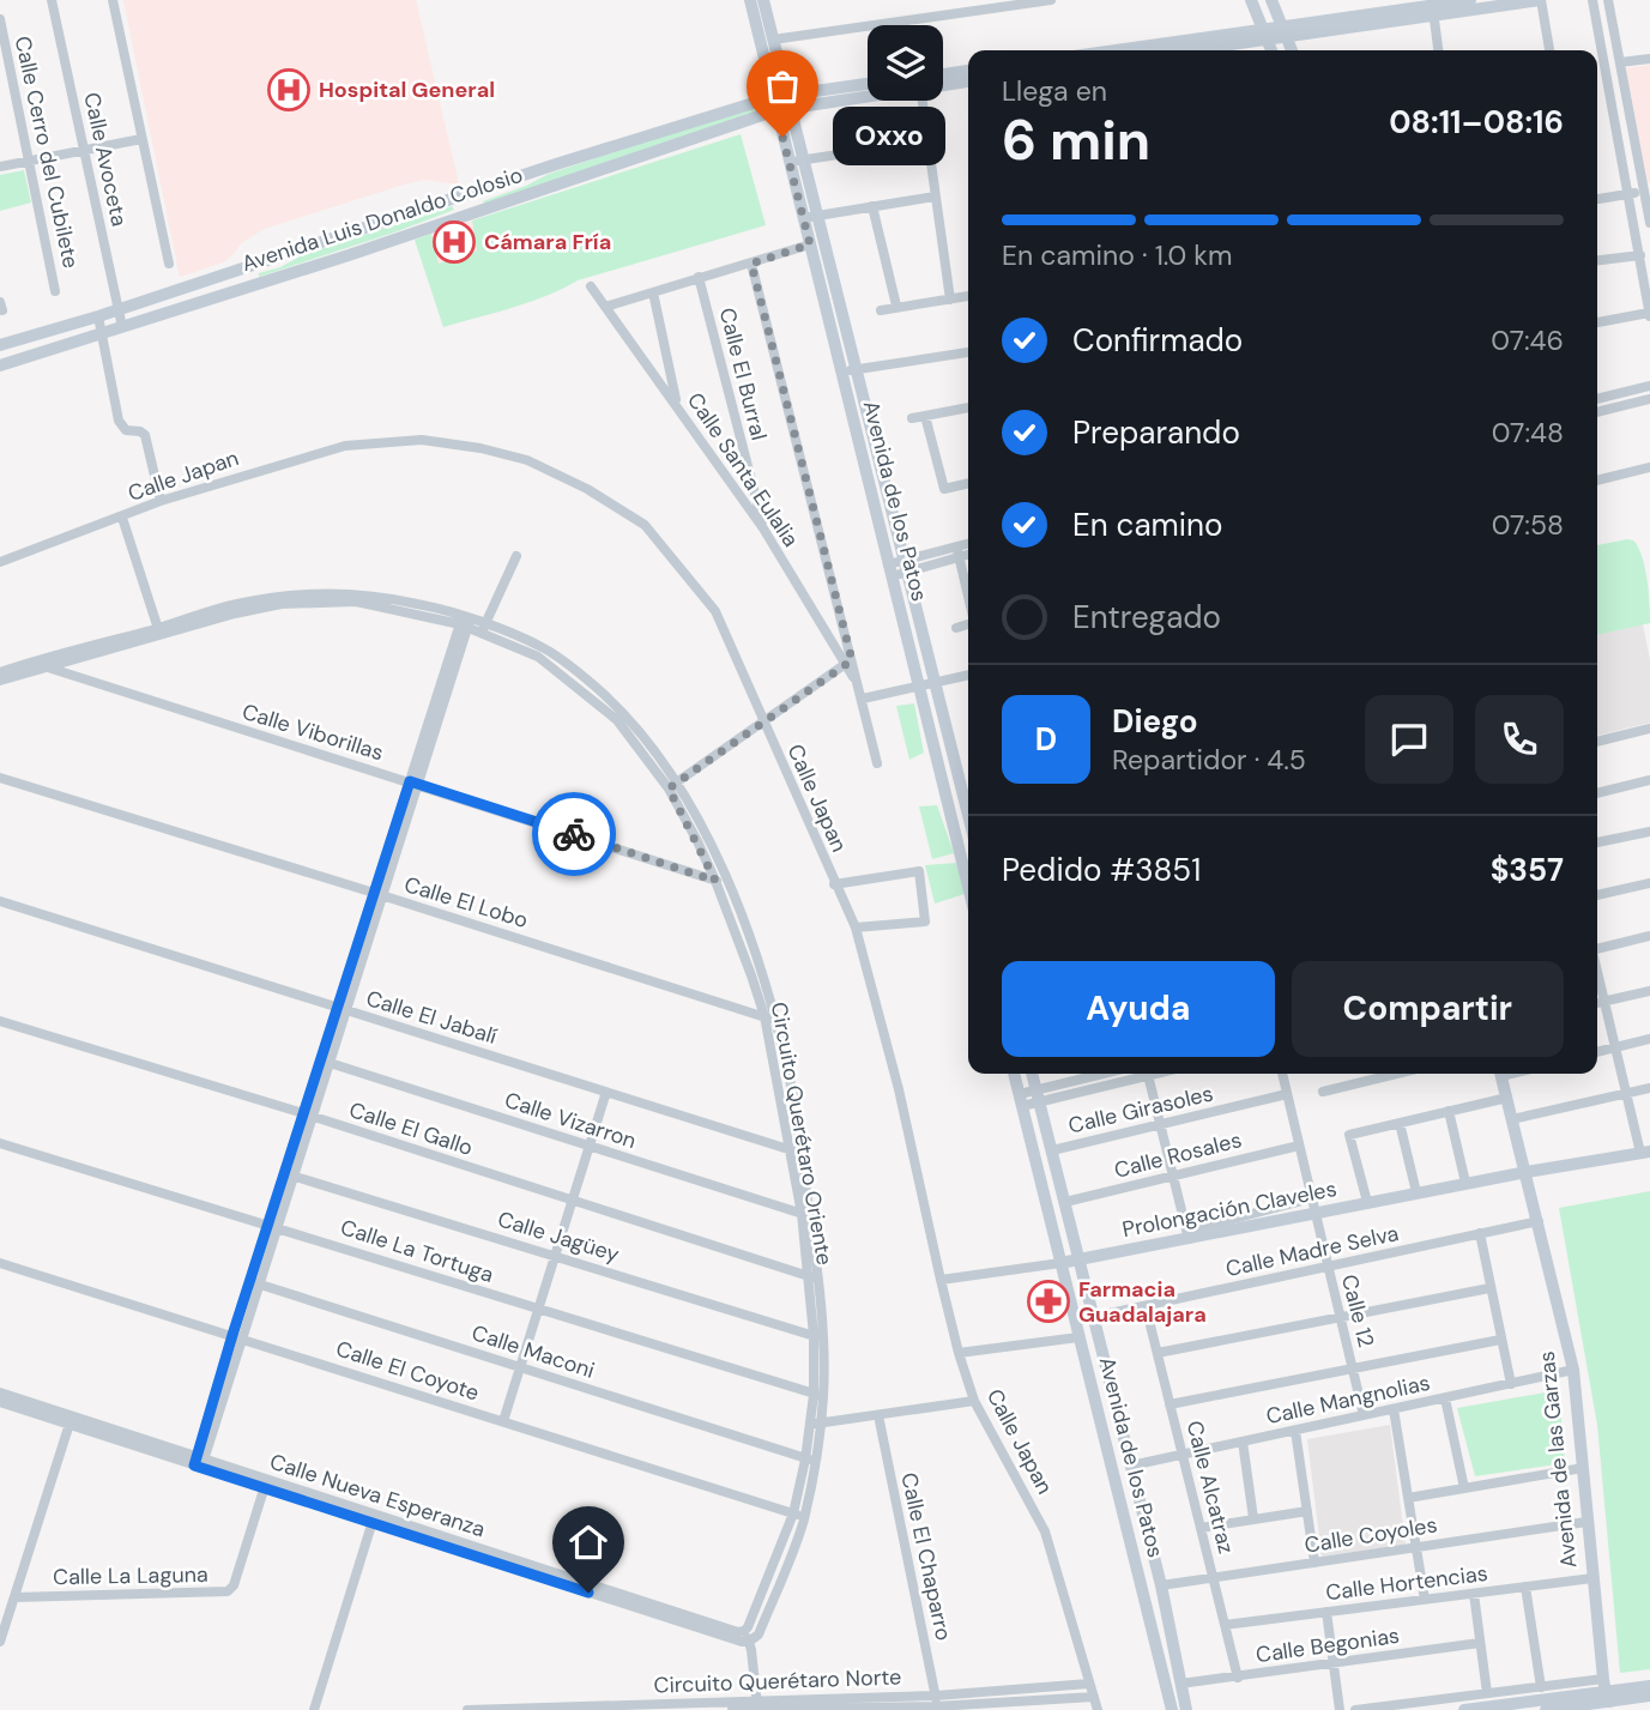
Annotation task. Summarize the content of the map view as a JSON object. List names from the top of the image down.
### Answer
{
  "streets": {
    "street": [
      "Calle Cerro del Cubilete",
      "Calle Avoceta",
      "Avenida Luis Donaldo Colosio",
      "Calle El Burral",
      "Calle Santa Eulalia",
      "Calle Japan",
      "Avenida de los Patos",
      "Calle Viborillas",
      "Calle El Lobo",
      "Calle El Jabalí",
      "Calle Girasoles",
      "Calle Vizarron",
      "Calle El Gallo",
      "Circuito Querétaro Oriente",
      "Calle Rosales",
      "Prolongación Claveles",
      "Calle Jagüey",
      "Calle La Tortuga",
      "Calle Madre Selva",
      "Calle 12",
      "Calle Maconi",
      "Calle El Coyote",
      "Calle Mangnolias",
      "Avenida de las Garzas",
      "Calle Alcatraz",
      "Calle Nueva Esperanza",
      "Calle Coyoles",
      "Calle El Chaparro",
      "Calle La Laguna",
      "Calle Hortencias",
      "Calle Begonias",
      "Circuito Querétaro Norte"
    ]
  },
  "crossings": [
    ["Calle Avoceta", "Avenida Luis Donaldo Colosio"],
    ["Avenida Luis Donaldo Colosio", "Avenida de los Patos"],
    ["Calle El Burral", "Calle Santa Eulalia"],
    ["Calle Japan", "Prolongación Claveles"],
    ["Calle Japan", "Circuito Querétaro Norte"],
    ["Avenida de los Patos", "Calle Girasoles"],
    ["Avenida de los Patos", "Calle Rosales"],
    ["Avenida de los Patos", "Prolongación Claveles"],
    ["Avenida de los Patos", "Calle Madre Selva"],
    ["Avenida de los Patos", "Calle Mangnolias"],
    ["Avenida de los Patos", "Calle Coyoles"],
    ["Avenida de los Patos", "Calle Begonias"],
    ["Calle Viborillas", "Circuito Querétaro Oriente"],
    ["Calle El Lobo", "Circuito Querétaro Oriente"],
    ["Calle El Jabalí", "Circuito Querétaro Oriente"],
    ["Calle Girasoles", "Calle 12"],
    ["Calle Vizarron", "Circuito Querétaro Oriente"],
    ["Calle El Gallo", "Circuito Querétaro Oriente"],
    ["Circuito Querétaro Oriente", "Calle Jagüey"],
    ["Circuito Querétaro Oriente", "Calle La Tortuga"],
    ["Circuito Querétaro Oriente", "Calle Maconi"],
    ["Circuito Querétaro Oriente", "Calle El Coyote"],
    ["Circuito Querétaro Oriente", "Calle Nueva Esperanza"],
    ["Calle Rosales", "Calle 12"],
    ["Prolongación Claveles", "Calle 12"],
    ["Prolongación Claveles", "Avenida de las Garzas"],
    ["Calle Madre Selva", "Calle 12"],
    ["Calle Madre Selva", "Avenida de las Garzas"],
    ["Calle Madre Selva", "Calle Alcatraz"],
    ["Calle 12", "Calle Mangnolias"],
    ["Calle Mangnolias", "Avenida de las Garzas"],
    ["Calle Mangnolias", "Calle Alcatraz"],
    ["Avenida de las Garzas", "Calle Coyoles"],
    ["Avenida de las Garzas", "Calle Hortencias"],
    ["Calle Alcatraz", "Calle Coyoles"],
    ["Calle Alcatraz", "Calle Hortencias"],
    ["Calle Alcatraz", "Calle Begonias"],
    ["Calle Nueva Esperanza", "Calle La Laguna"],
    ["Calle El Chaparro", "Circuito Querétaro Norte"]
  ],
  "places": {
    "hospital": ["Hospital General", "Cámara Fría"],
    "other": ["Oxxo"],
    "pharmacy": ["Farmacia Guadalajara"]
  },
  "page": {
    "heading": ["6 min", "Llega en", "08:11–08:16"],
    "panel": [
      "Diego",
      "Repartidor · 4.5",
      "Pedido #3851",
      "$357"
    ],
    "bubble": "Oxxo",
    "bar": "En camino · 1.0 km",
    "list": [
      ["Confirmado", "07:46"],
      ["Preparando", "07:48"],
      ["En camino", "07:58"],
      "Entregado"
    ],
    "round": "D",
    "buttons": ["Ayuda", "Compartir"]
  }
}
